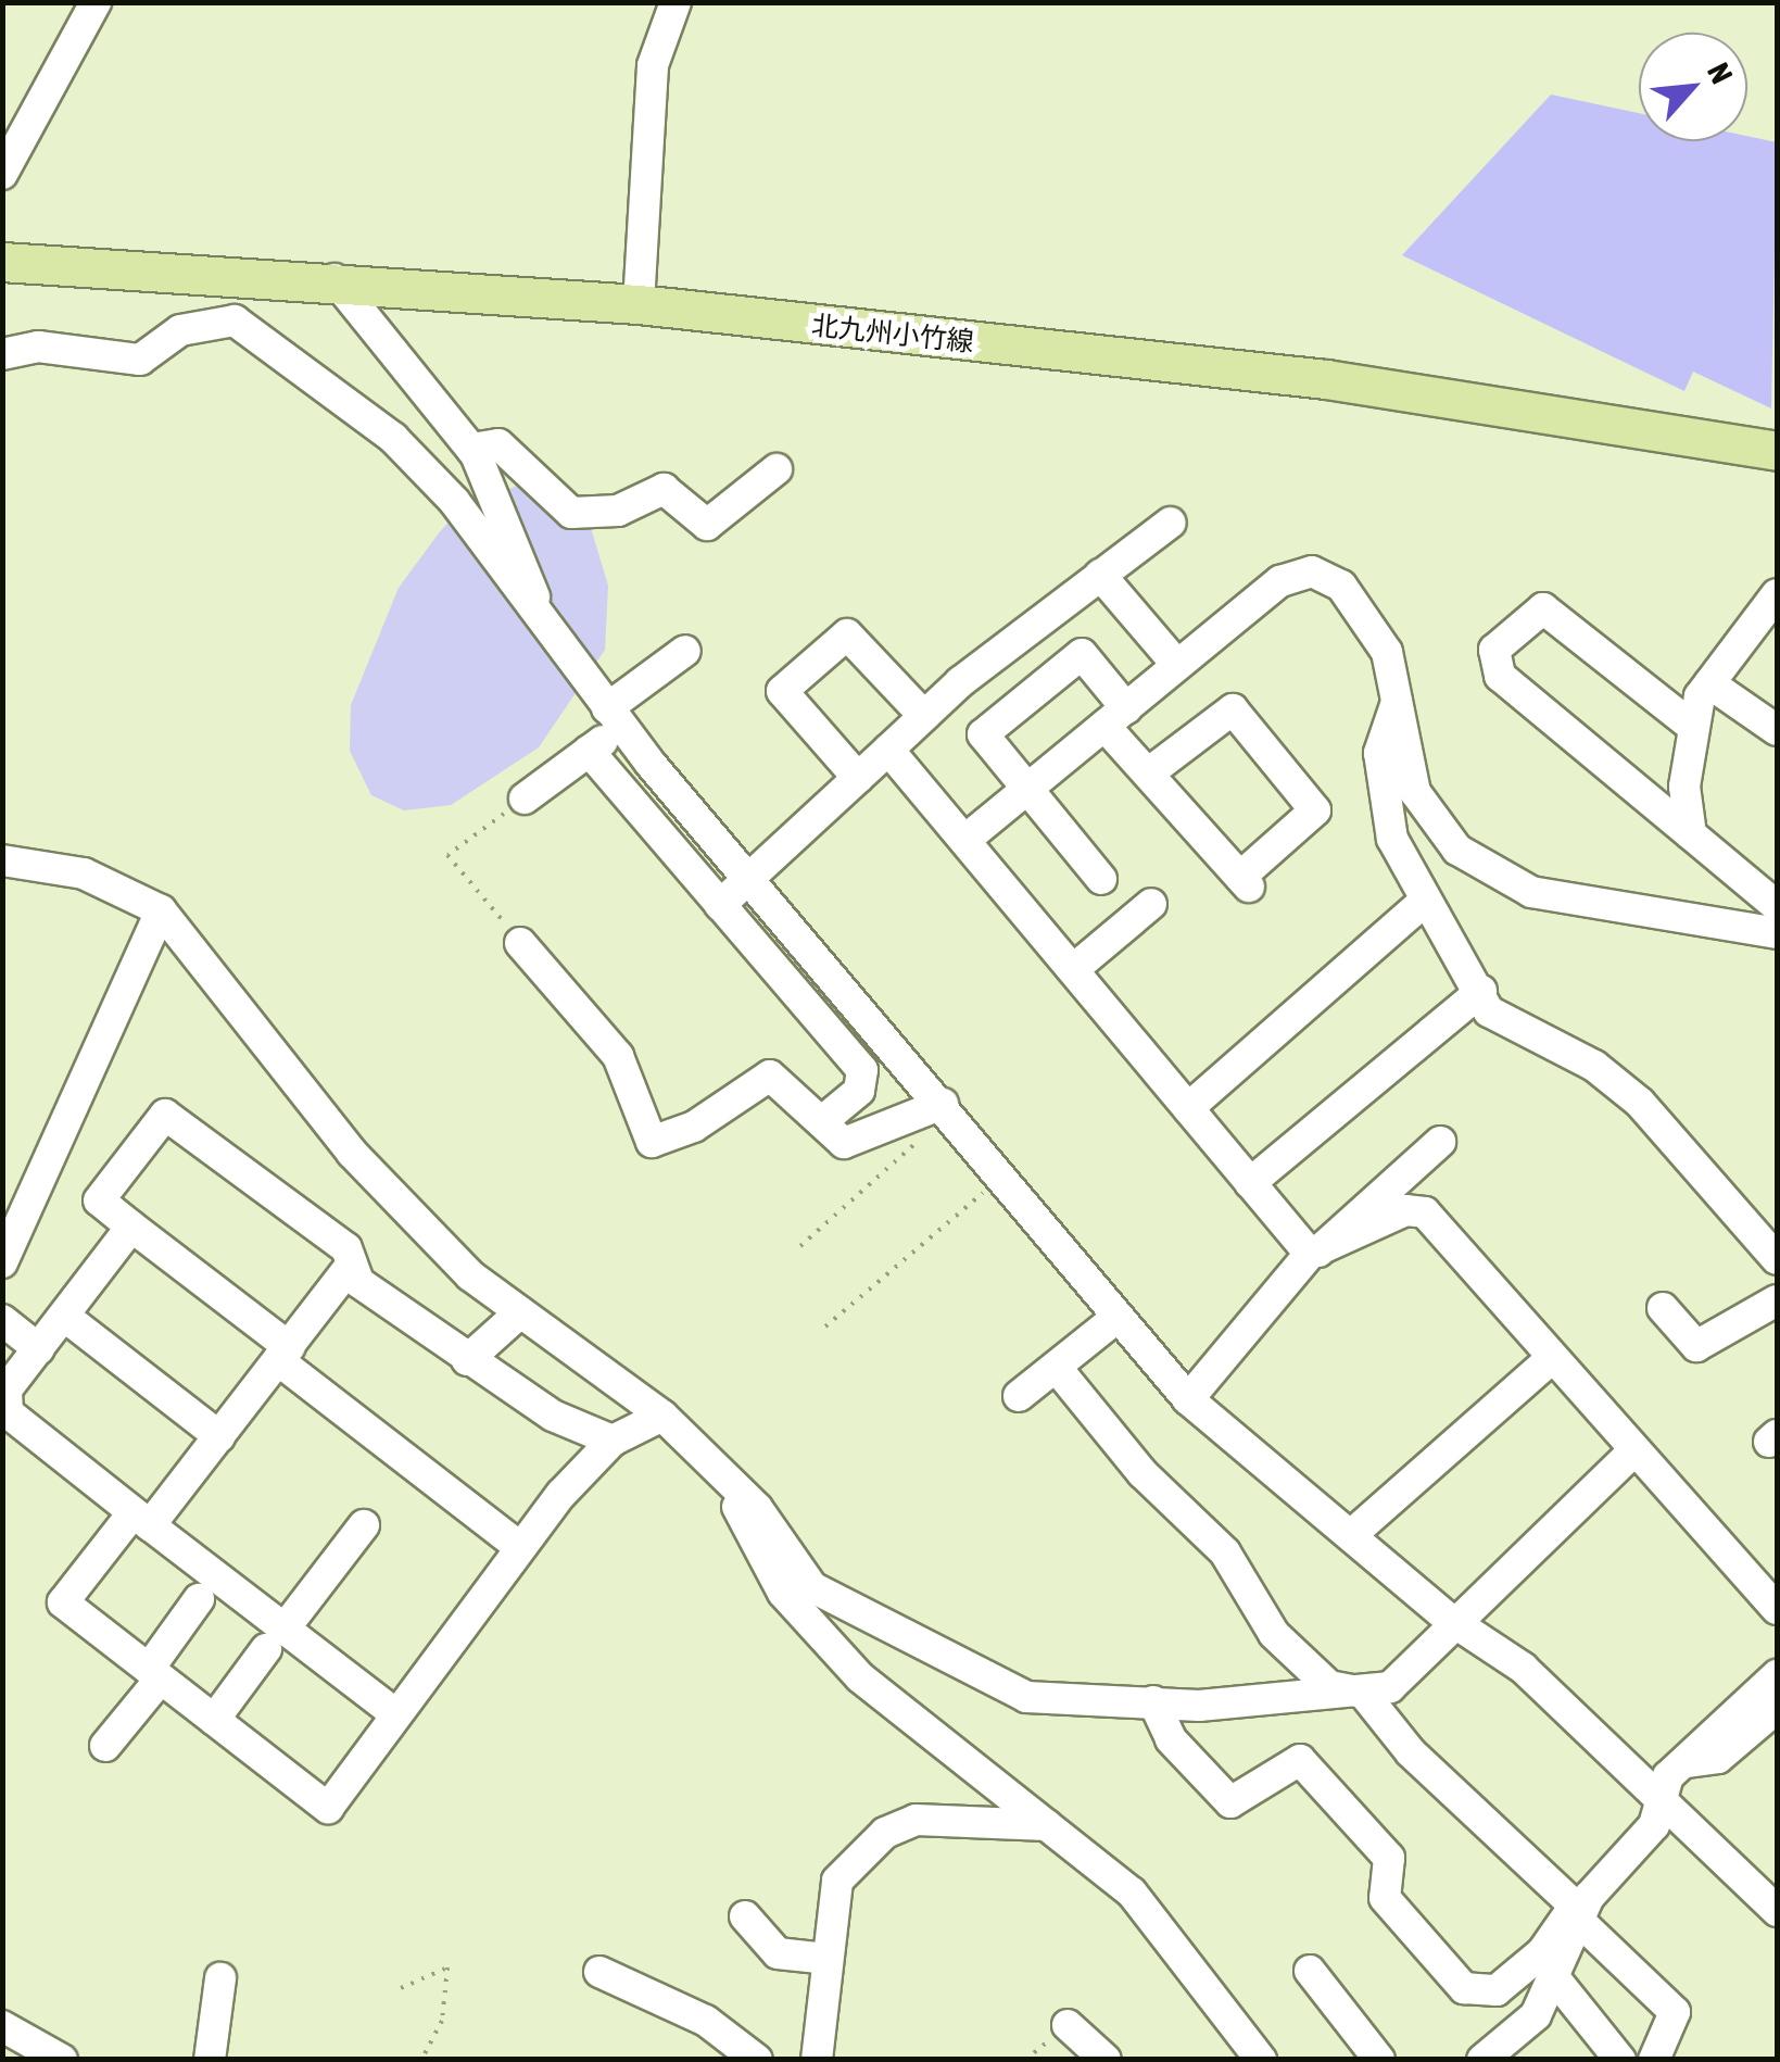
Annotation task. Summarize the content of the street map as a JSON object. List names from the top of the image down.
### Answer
{
  "streets": {
    "main road": ["北九州小竹線"]
  },
  "north": "top right"
}
